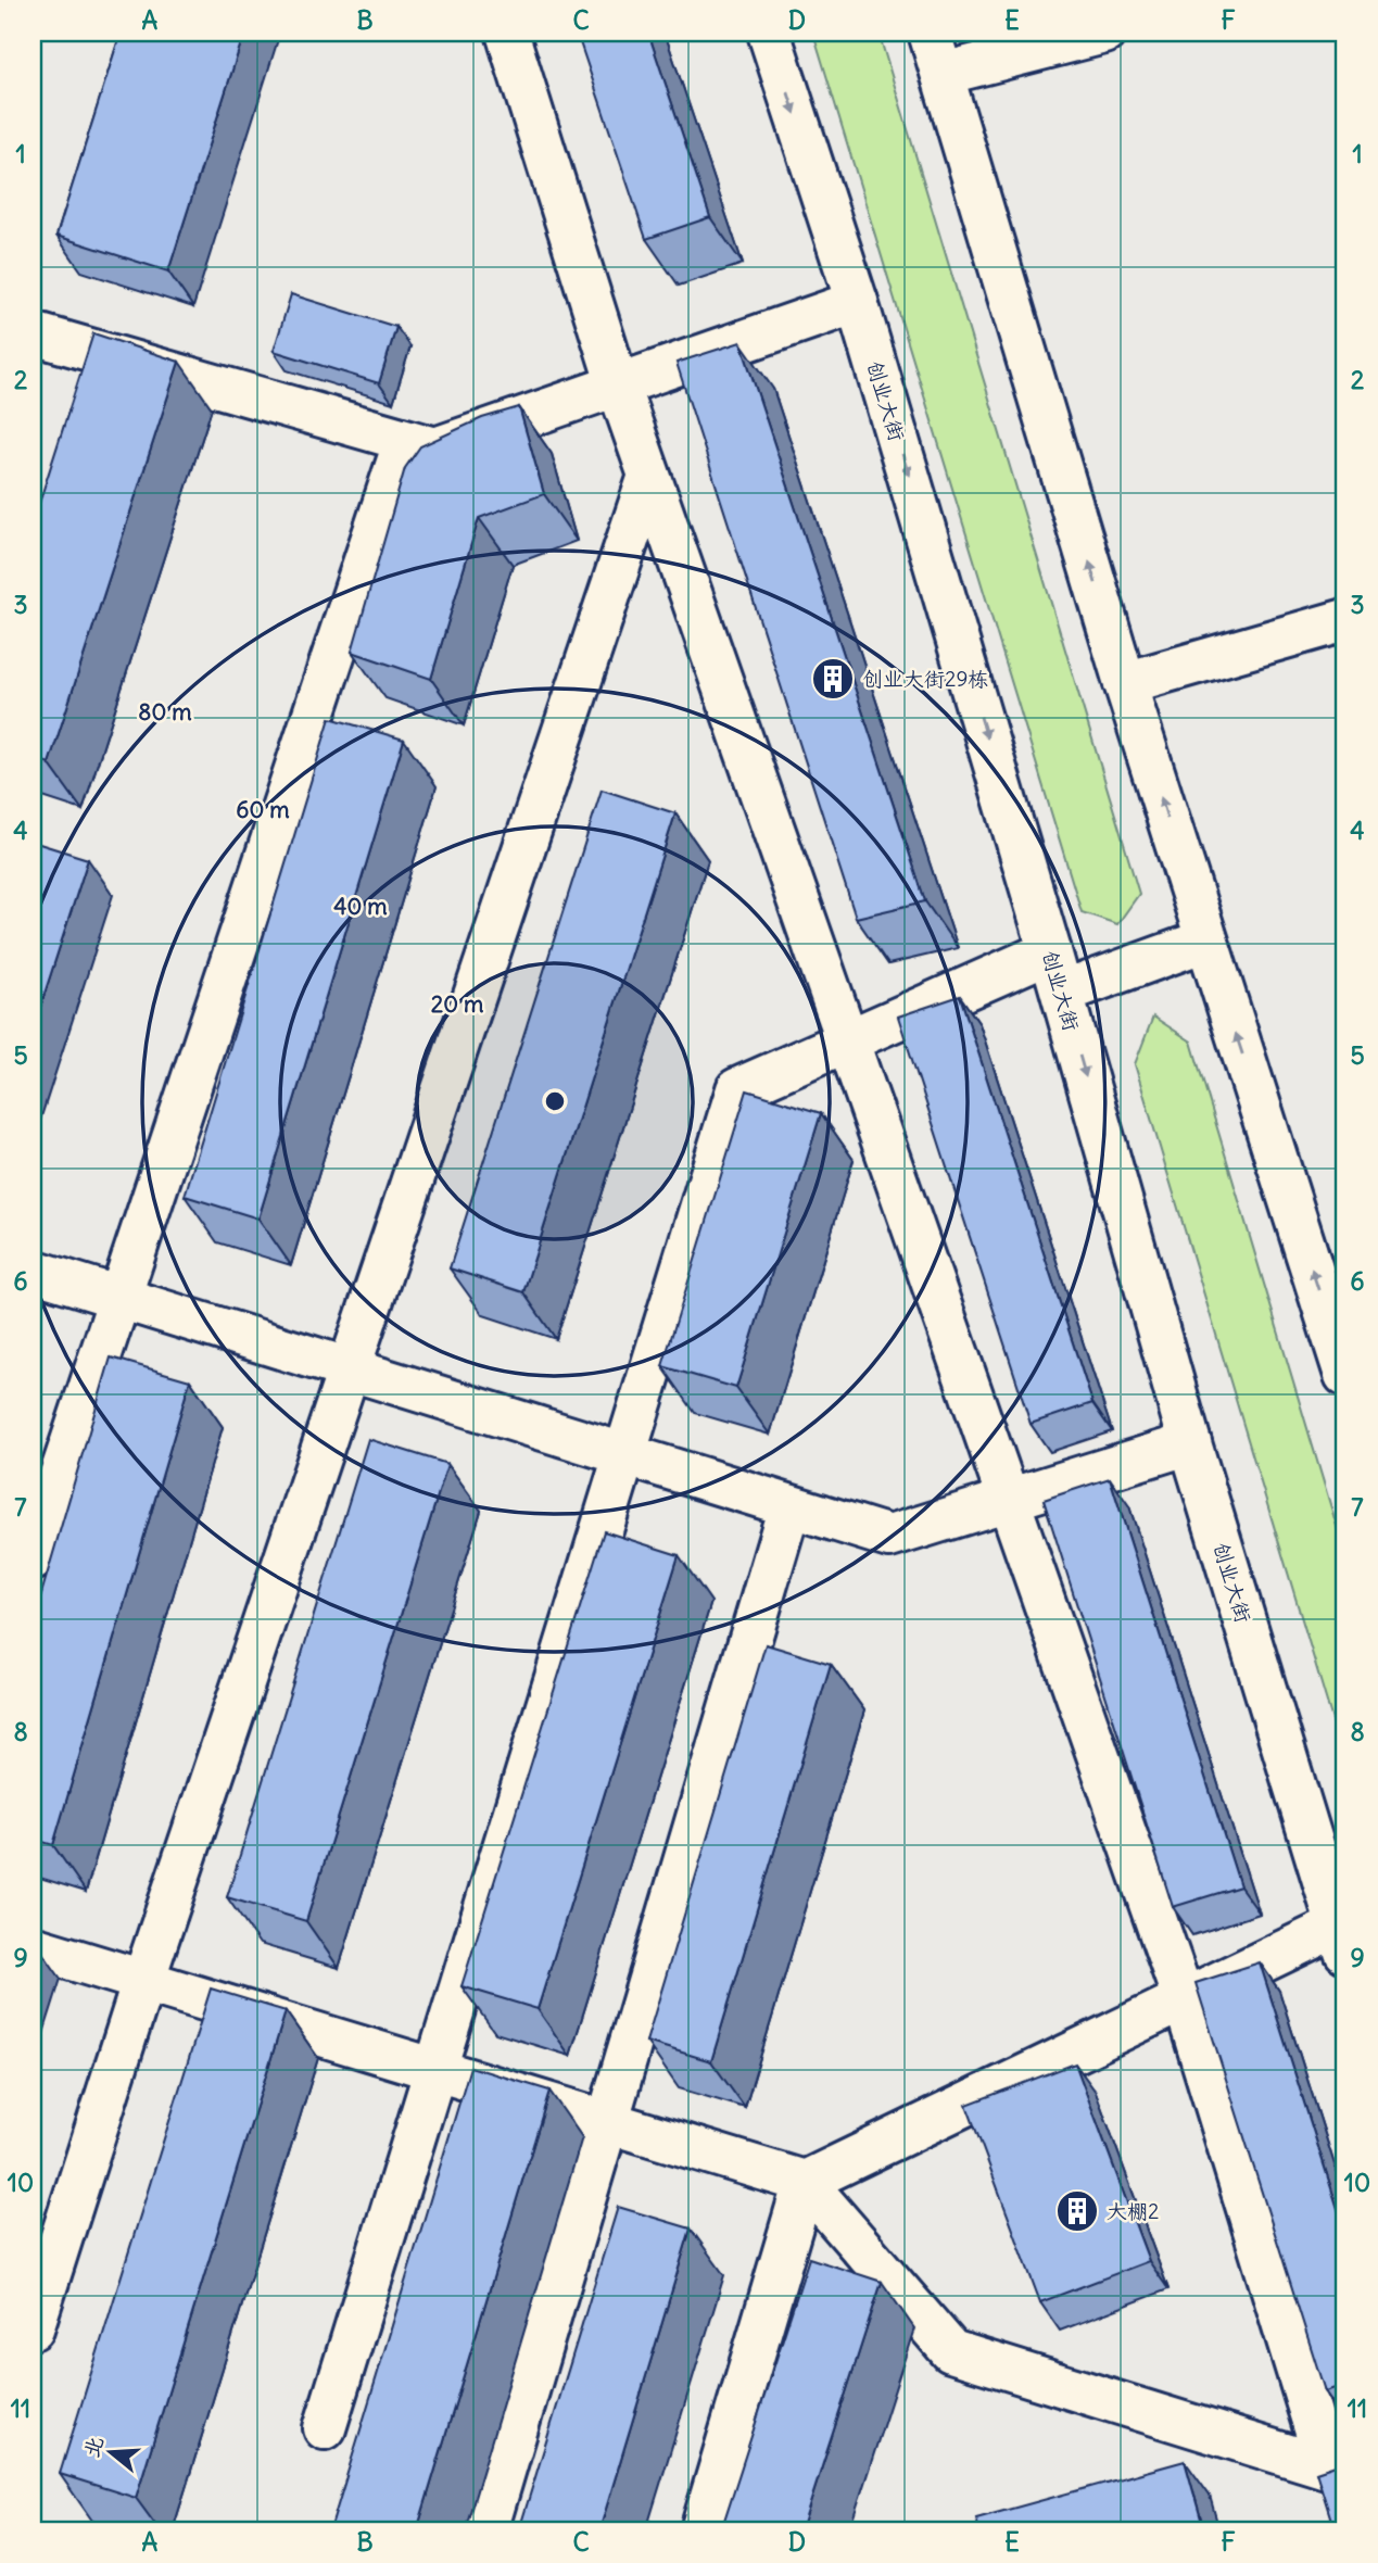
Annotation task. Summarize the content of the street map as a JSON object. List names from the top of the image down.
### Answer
{
  "streets": {
    "street": ["创业大街"]
  },
  "places": {
    "building": ["创业大街29栋", "大棚2"]
  },
  "north": "left",
  "grid": {
    "columns": [
      "A",
      "B",
      "C",
      "D",
      "E",
      "F"
    ],
    "rows": [
      "1",
      "2",
      "3",
      "4",
      "5",
      "6",
      "7",
      "8",
      "9",
      "10",
      "11"
    ]
  },
  "rings": [
    "80 m",
    "60 m",
    "40 m",
    "20 m"
  ]
}
